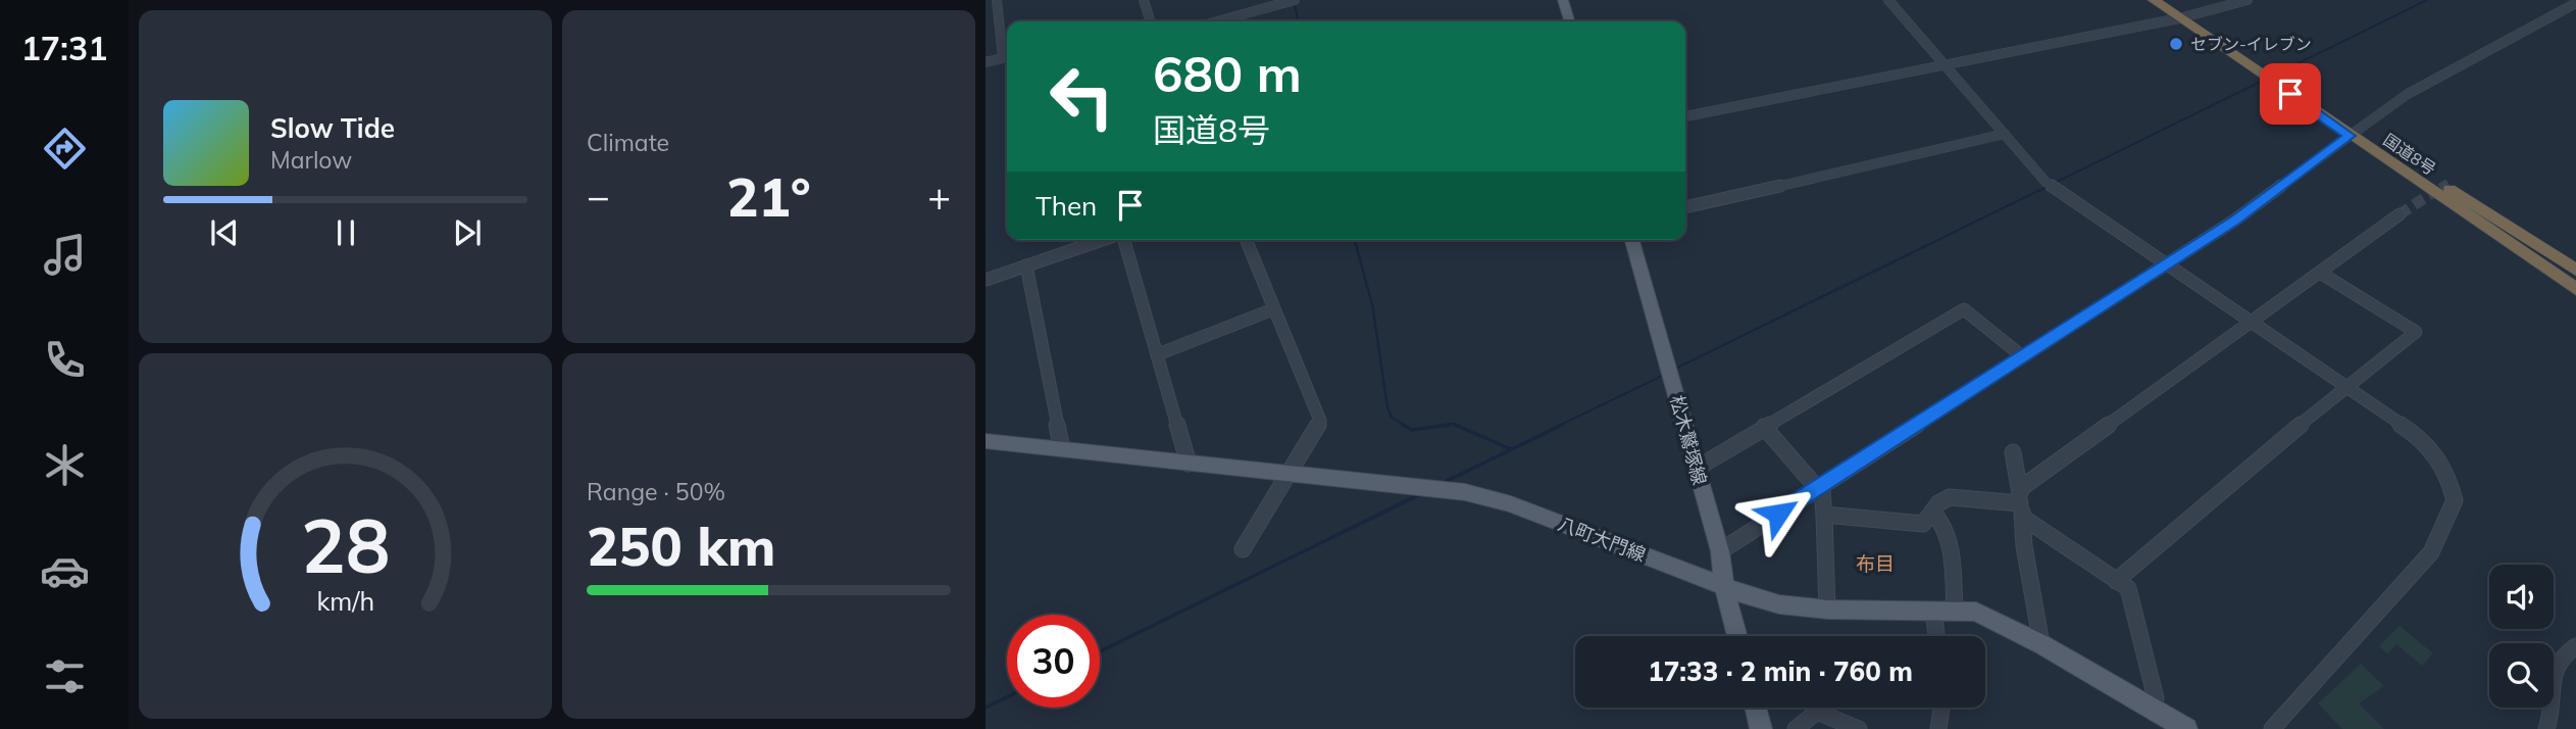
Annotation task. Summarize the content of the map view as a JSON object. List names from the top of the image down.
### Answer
{
  "streets": {
    "highway": ["国道8号"],
    "main road": ["松木鷲塚線", "八町大門線"]
  },
  "crossings": [
    ["松木鷲塚線", "八町大門線"]
  ],
  "districts": ["布目"],
  "places": ["セブン-イレブン"],
  "page": {
    "tabs": "17:31",
    "tile": [
      "Climate",
      ["Range · 50%", "250 km"]
    ],
    "turn": ["680 m", "国道8号"],
    "song": ["Slow Tide", "Marlow"],
    "heat": ["−", "21°", "+"],
    "then": "Then",
    "limit": "30",
    "trip": "17:33 · 2 min · 760 m",
    "gauge": ["28", "km/h"]
  }
}
